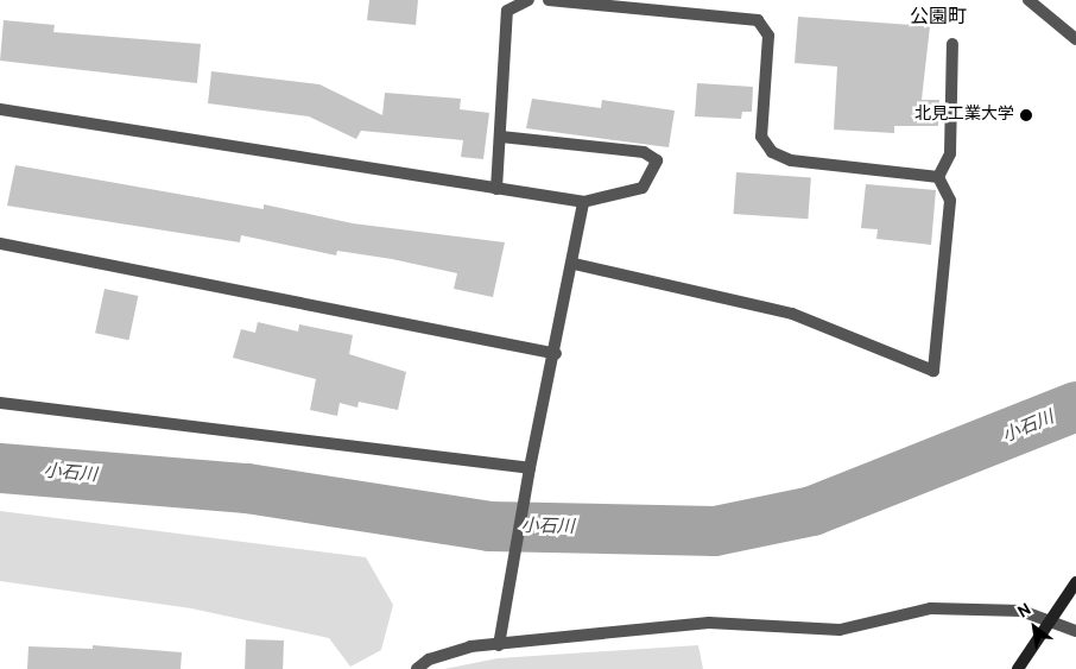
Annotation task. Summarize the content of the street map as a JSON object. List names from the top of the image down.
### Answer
{
  "districts": ["公園町"],
  "water": ["小石川"],
  "places": ["北見工業大学"],
  "north": "top left"
}
